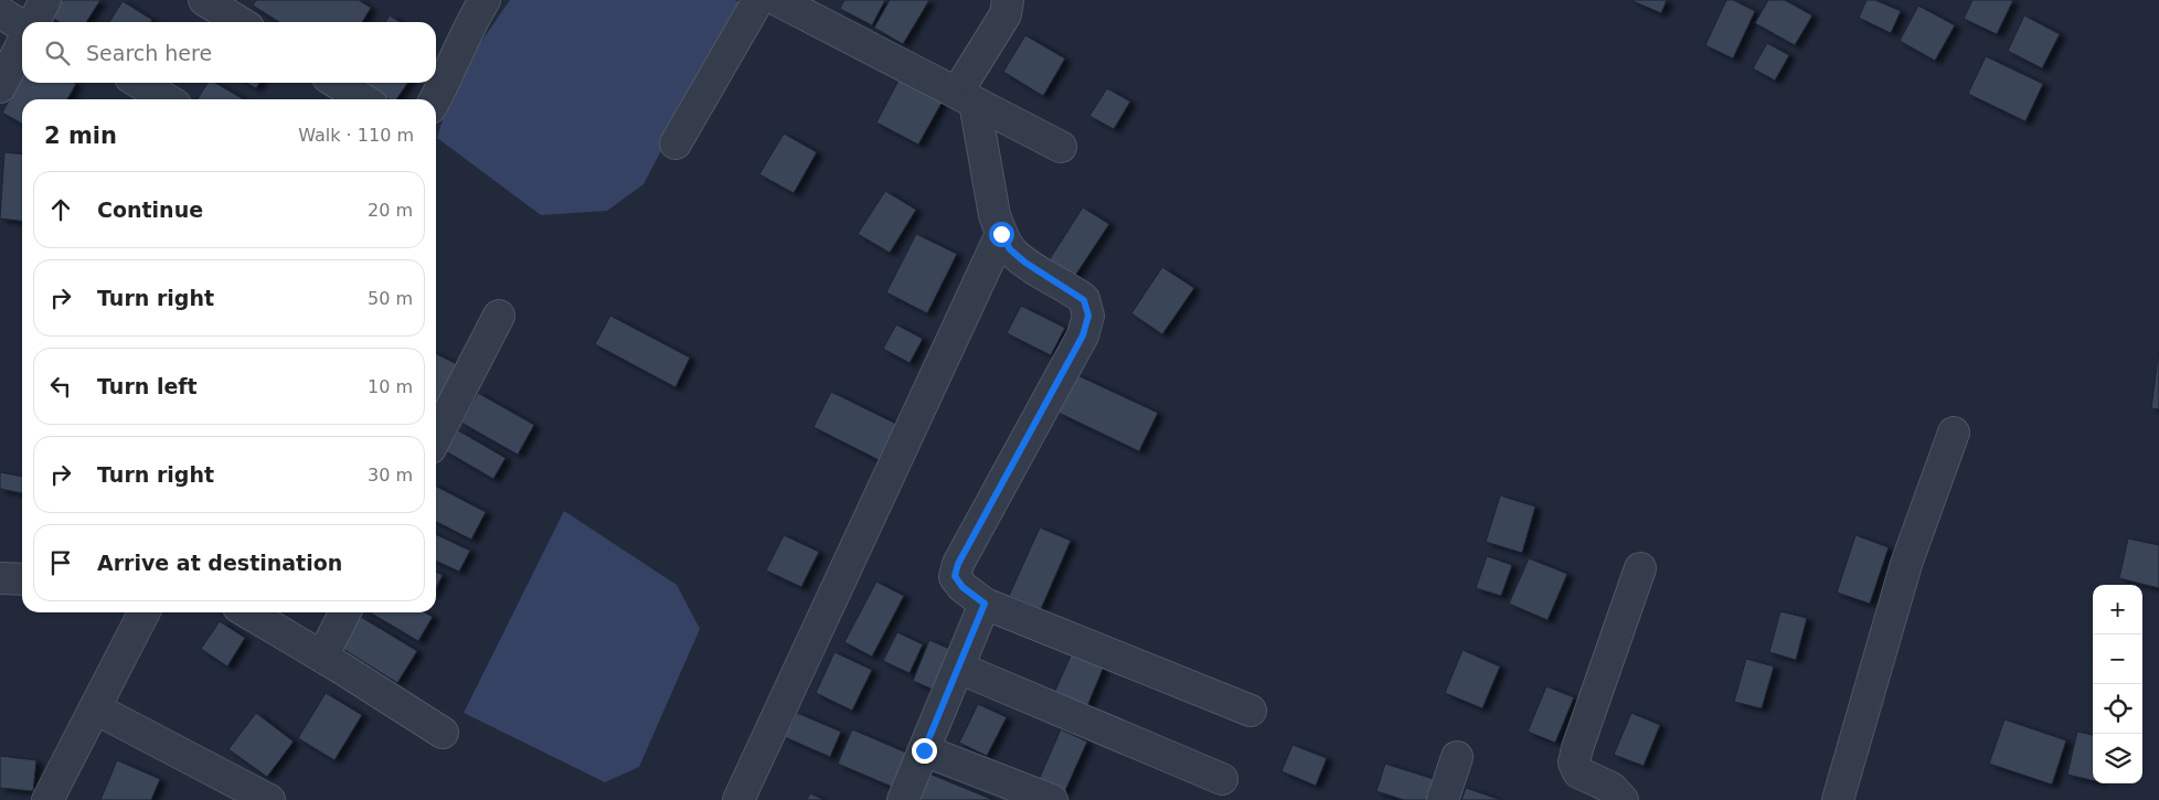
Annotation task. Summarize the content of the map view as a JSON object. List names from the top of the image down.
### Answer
{
  "page": {
    "search": "Search here",
    "heading": ["2 min", "Walk · 110 m"],
    "list": [
      ["Continue", "20 m"],
      ["Turn right", "50 m"],
      ["Turn left", "10 m"],
      ["Turn right", "30 m"],
      "Arrive at destination"
    ],
    "map_buttons": ["+", "−"]
  }
}
